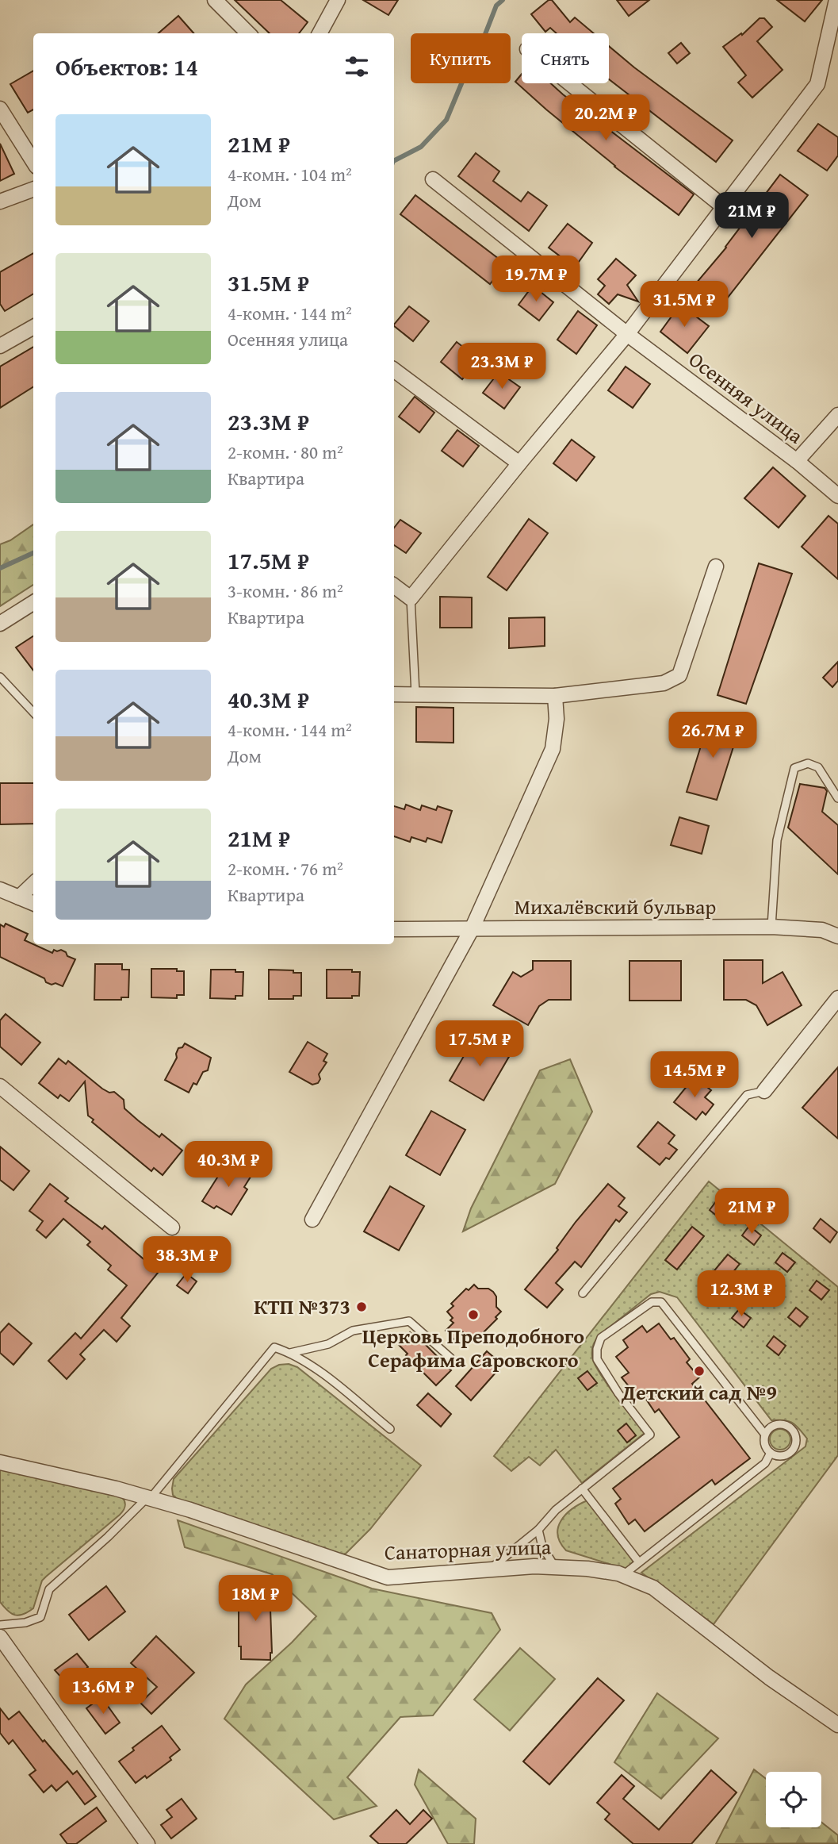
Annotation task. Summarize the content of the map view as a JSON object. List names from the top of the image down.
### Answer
{
  "streets": {
    "street": ["Осенняя улица", "Михалёвский бульвар", "Санаторная улица"]
  },
  "places": ["КТП №373", "Церковь Преподобного Серафима Саровского", "Детский сад №9"],
  "page": {
    "chip": ["Купить", "Снять"],
    "heading": "Объектов: 14",
    "price": [
      "20.2M ₽",
      "21M ₽",
      "19.7M ₽",
      "31.5M ₽",
      "23.3M ₽",
      "26.7M ₽",
      "17.5M ₽",
      "14.5M ₽",
      "40.3M ₽",
      "21M ₽",
      "38.3M ₽",
      "12.3M ₽",
      "18M ₽",
      "13.6M ₽"
    ],
    "list": [
      {
        "name": "21M ₽",
        "note": "4-комн. · 104 m² · Дом"
      },
      {
        "name": "31.5M ₽",
        "note": "4-комн. · 144 m² · Осенняя улица"
      },
      {
        "name": "23.3M ₽",
        "note": "2-комн. · 80 m² · Квартира"
      },
      {
        "name": "17.5M ₽",
        "note": "3-комн. · 86 m² · Квартира"
      },
      {
        "name": "40.3M ₽",
        "note": "4-комн. · 144 m² · Дом"
      },
      {
        "name": "21M ₽",
        "note": "2-комн. · 76 m² · Квартира"
      }
    ]
  }
}
